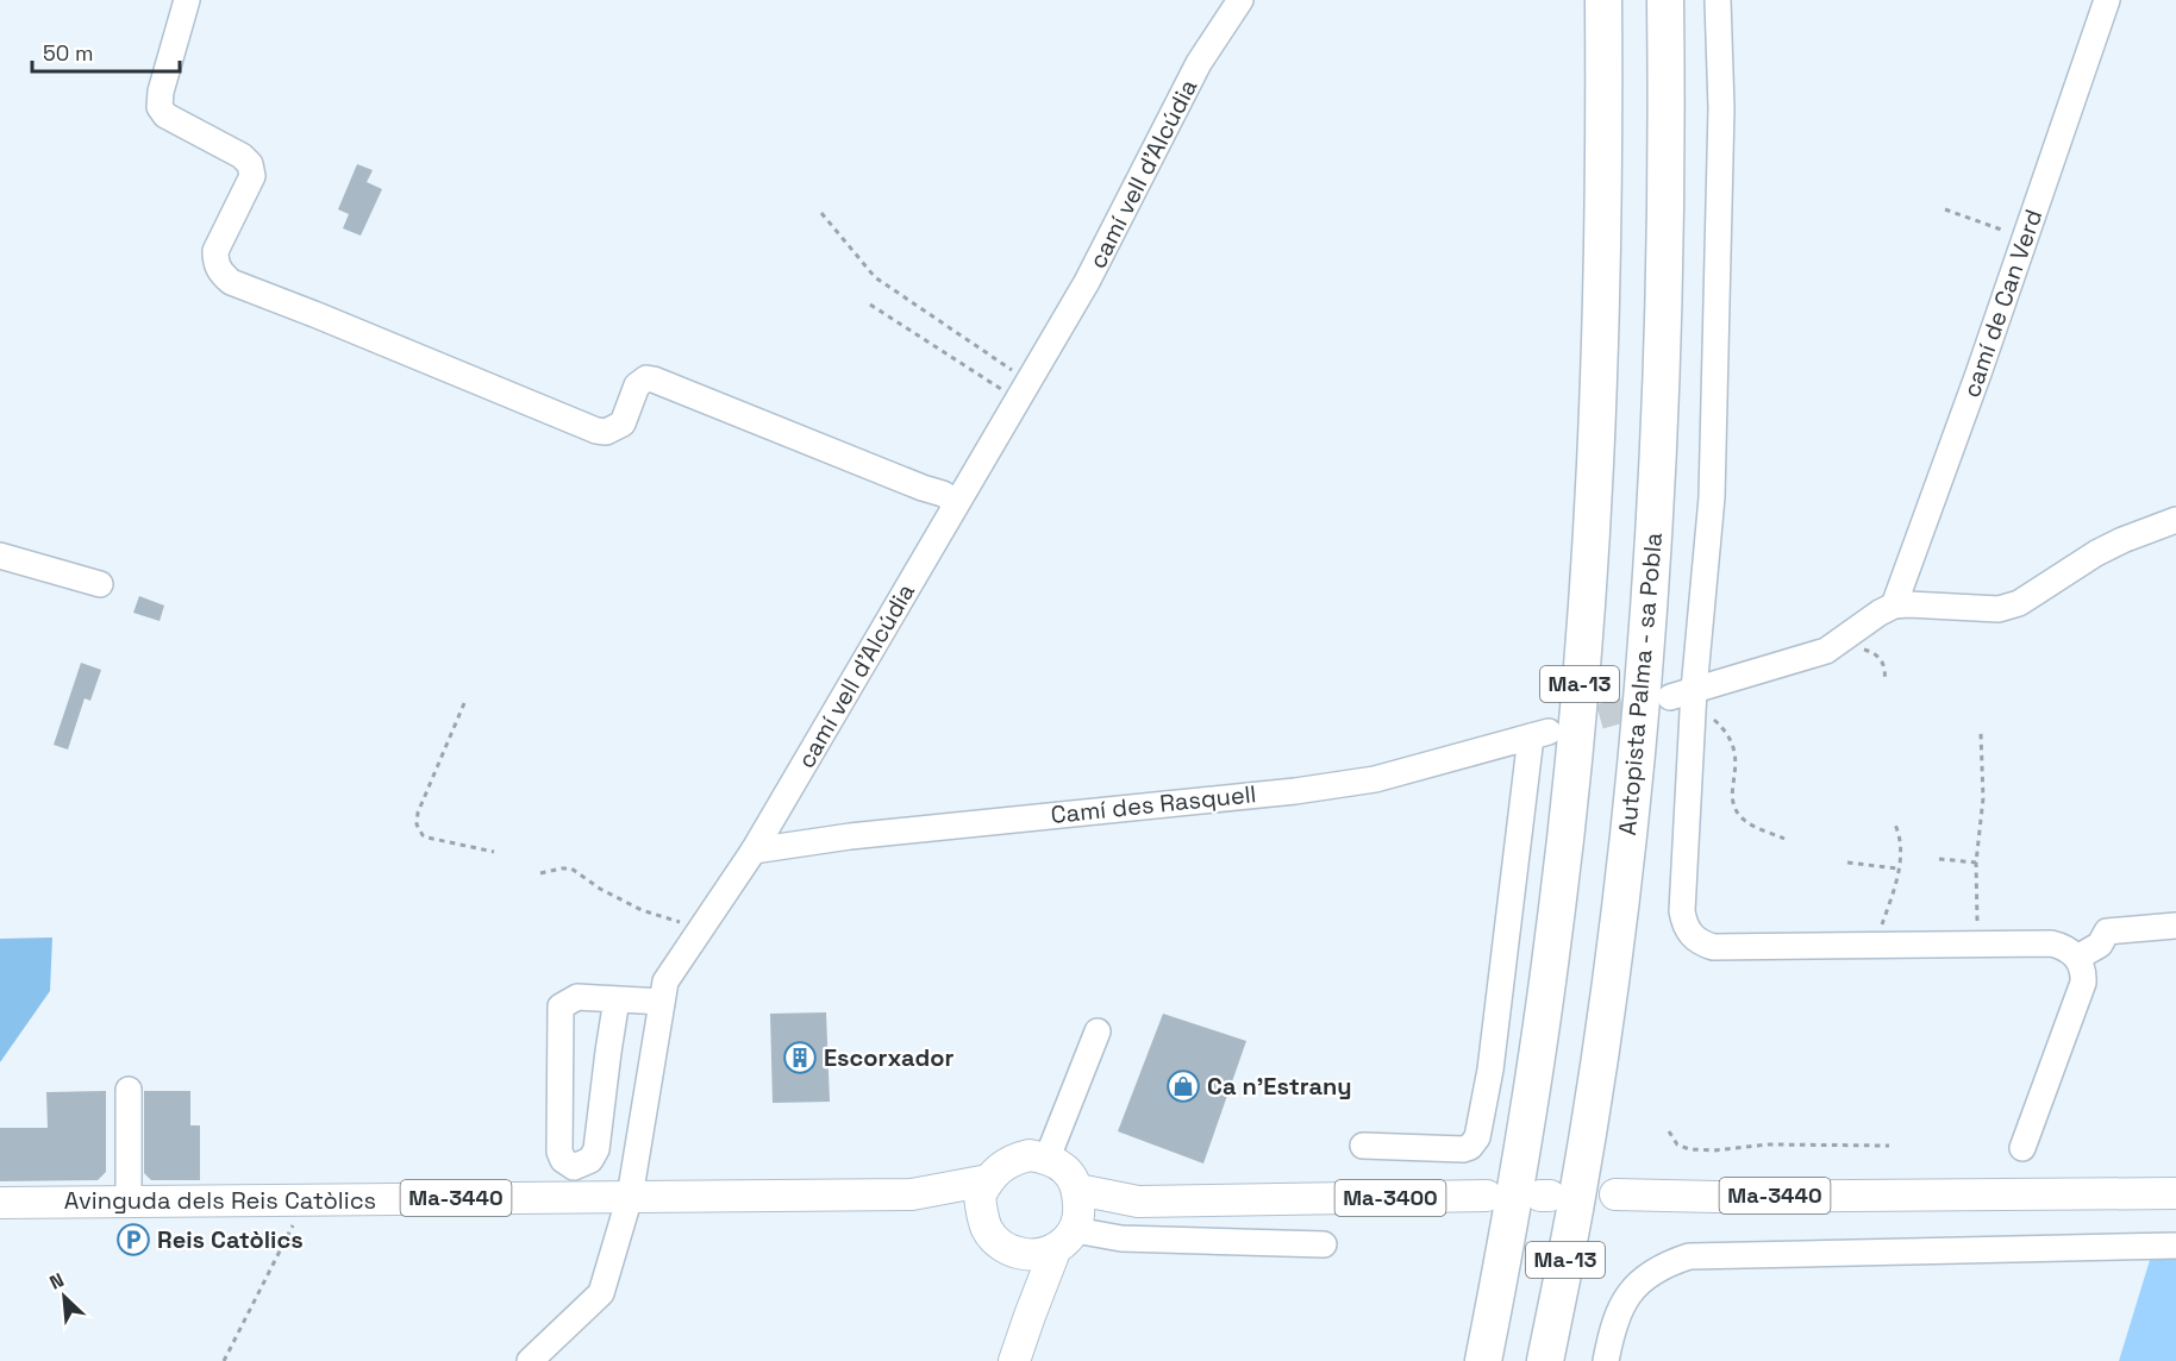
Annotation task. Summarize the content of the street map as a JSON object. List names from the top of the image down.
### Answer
{
  "streets": {
    "highway": ["Ma-13", "Autopista Palma - sa Pobla"],
    "main road": ["Ma-3440", "Ma-3400", "Avinguda dels Reis Catòlics"],
    "street": ["camí vell d'Alcúdia", "camí de Can Verd", "Camí des Rasquell"]
  },
  "crossings": [
    ["camí vell d'Alcúdia", "Camí des Rasquell"],
    ["camí vell d'Alcúdia", "Avinguda dels Reis Catòlics"],
    ["Ma-3440", "Ma-3400"],
    ["Ma-3440", "Avinguda dels Reis Catòlics"]
  ],
  "places": {
    "building": ["Escorxador"],
    "shop": ["Ca n'Estrany"],
    "parking": ["Reis Catòlics"]
  },
  "scale_bar": "50 m",
  "north": "top left"
}
